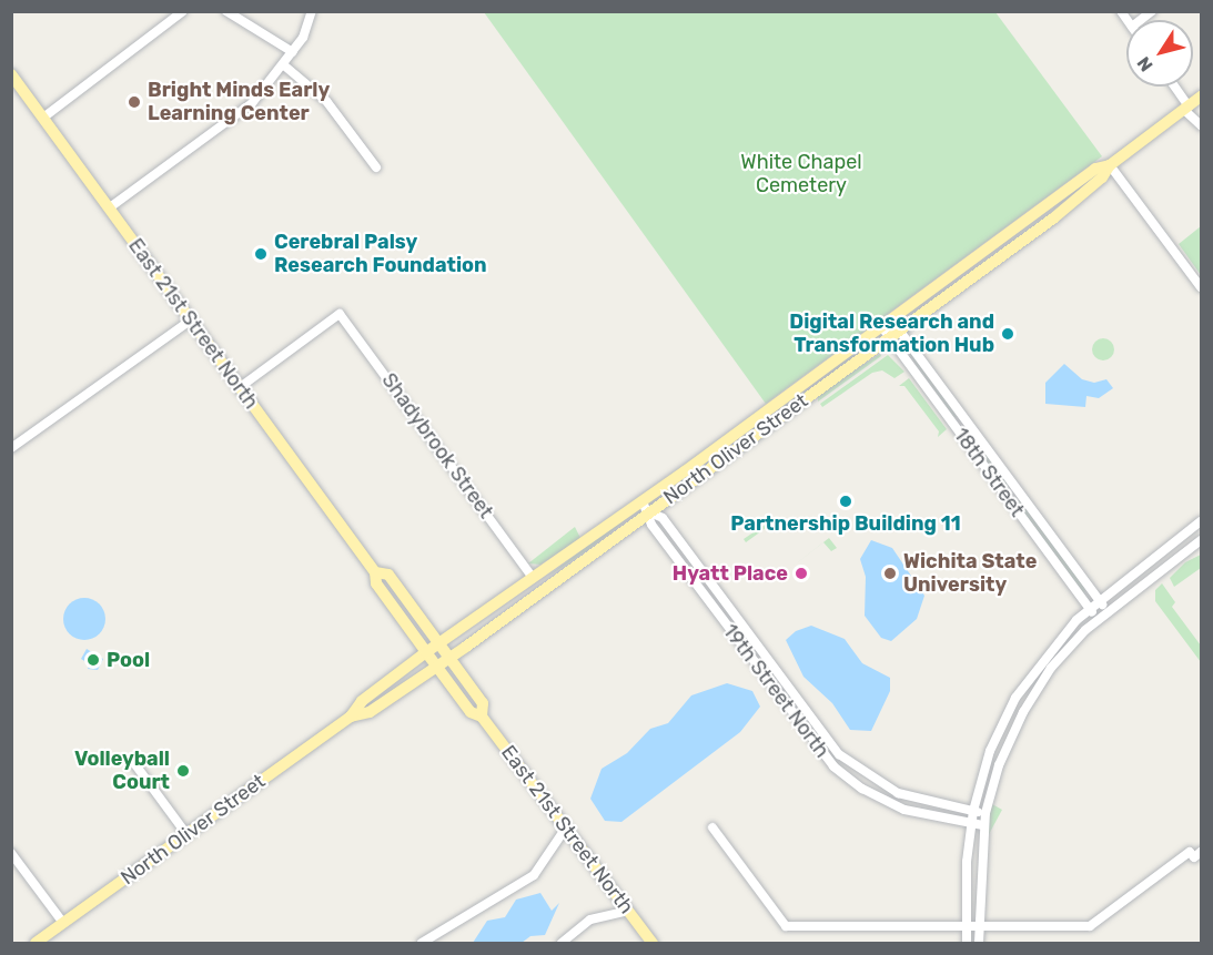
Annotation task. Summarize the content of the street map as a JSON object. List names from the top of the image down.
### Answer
{
  "streets": {
    "main road": ["East 21st Street North", "North Oliver Street"],
    "street": ["Shadybrook Street", "18th Street", "19th Street North"]
  },
  "crossings": [
    ["East 21st Street North", "Shadybrook Street"],
    ["East 21st Street North", "North Oliver Street"],
    ["Shadybrook Street", "North Oliver Street"],
    ["North Oliver Street", "18th Street"],
    ["North Oliver Street", "19th Street North"]
  ],
  "parks": ["White Chapel Cemetery"],
  "places": [
    "Bright Minds Early Learning Center",
    "Cerebral Palsy Research Foundation",
    "Digital Research and Transformation Hub",
    "Partnership Building 11",
    "Hyatt Place",
    "Wichita State University",
    "Pool",
    "Volleyball Court"
  ],
  "north": "bottom left"
}
